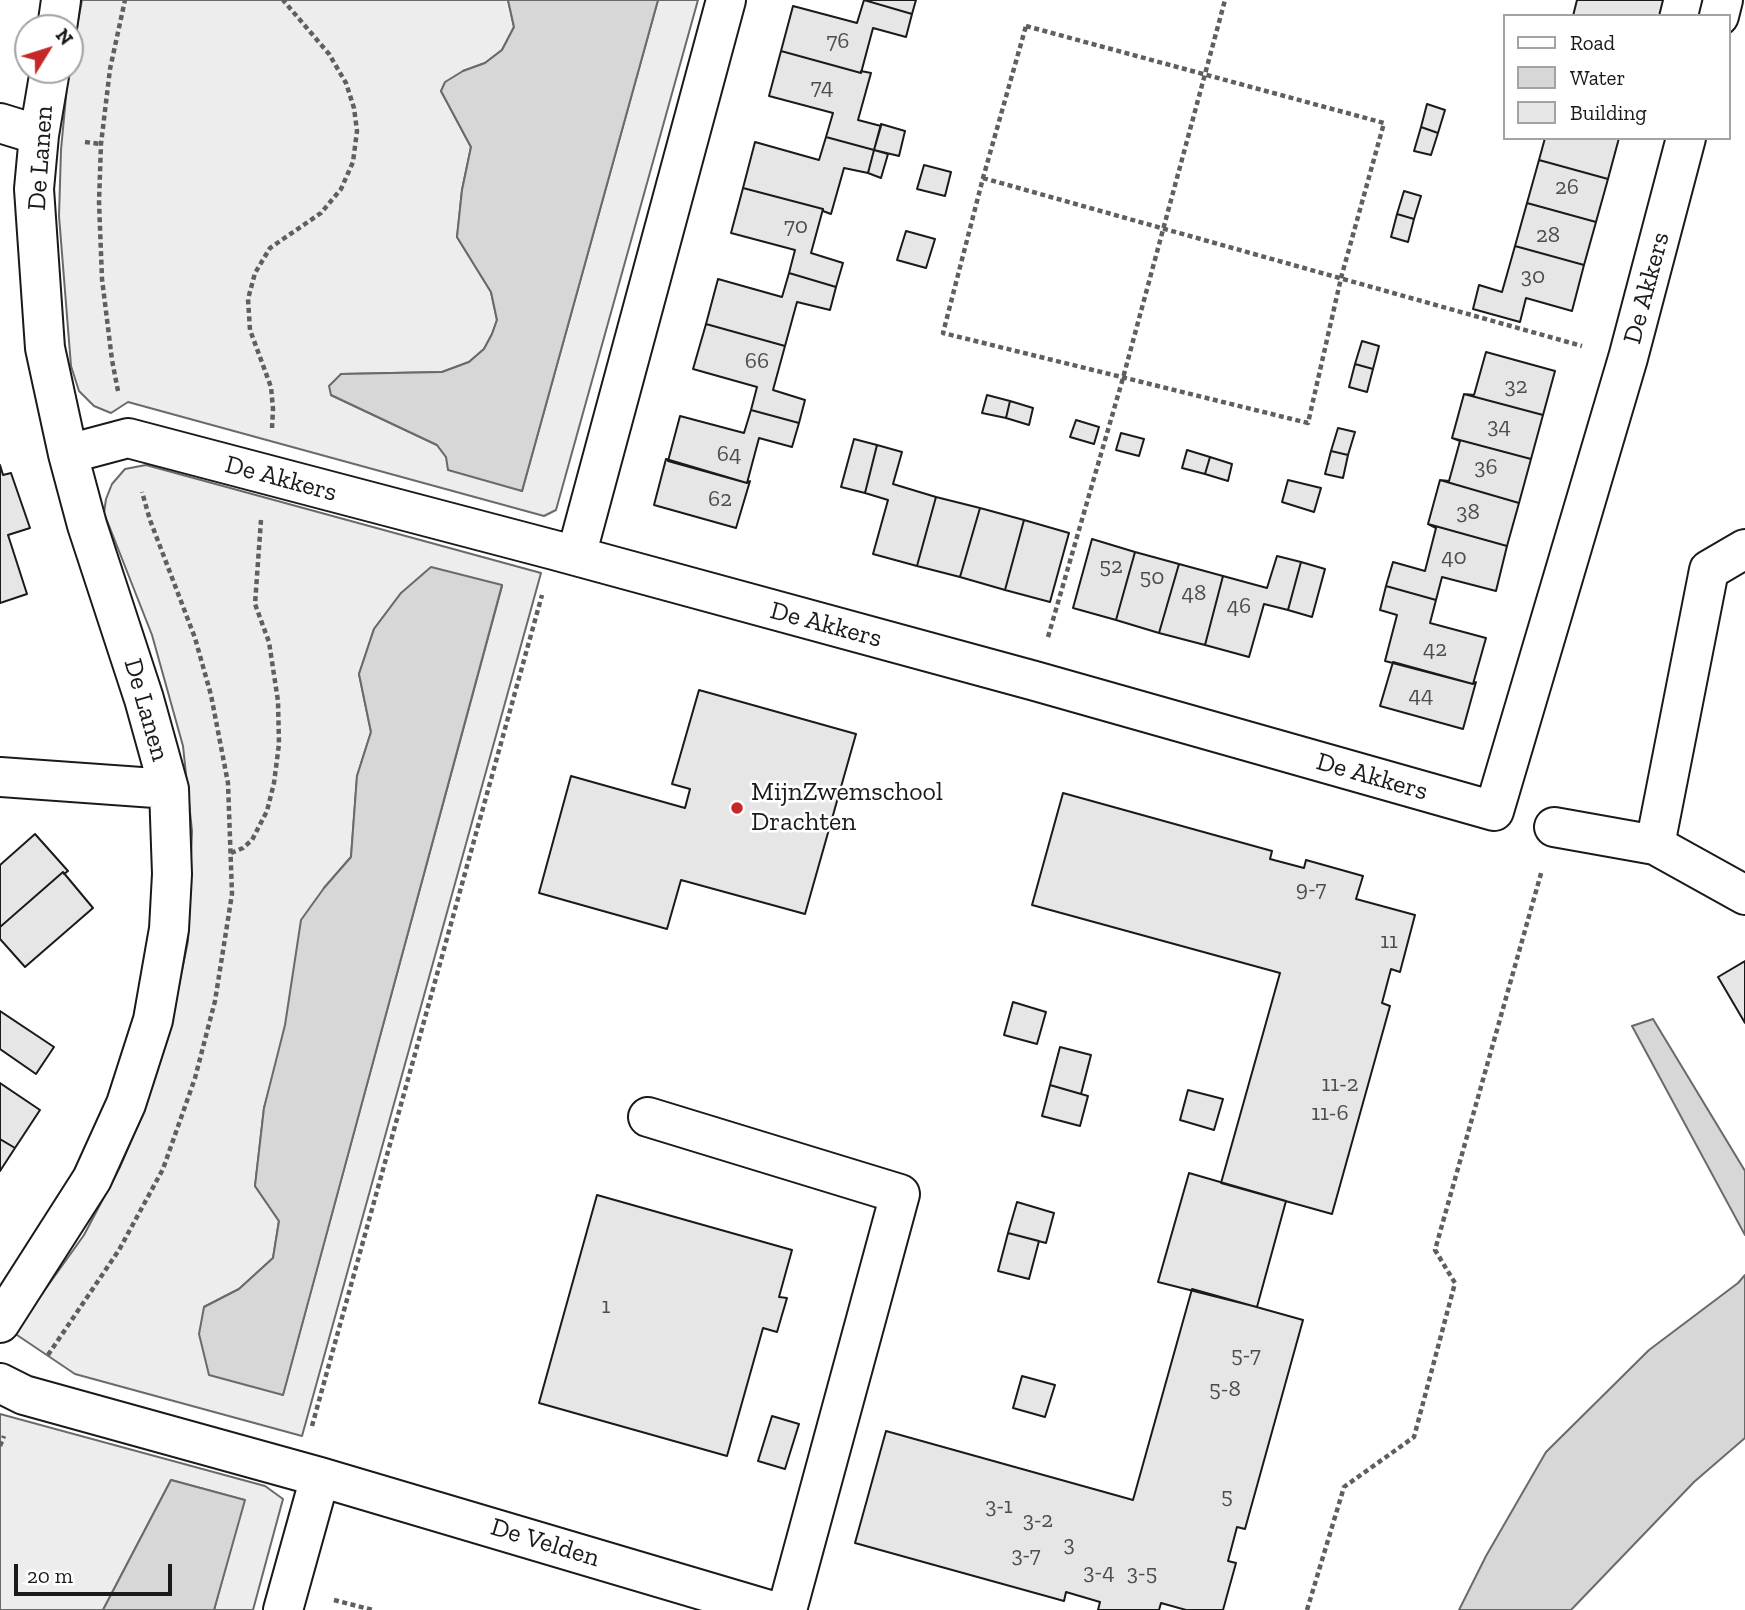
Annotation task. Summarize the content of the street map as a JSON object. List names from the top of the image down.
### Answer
{
  "streets": {
    "street": ["De Lanen", "De Akkers", "De Velden"]
  },
  "crossings": [
    ["De Lanen", "De Akkers"]
  ],
  "places": ["MijnZwemschool Drachten"],
  "house_numbers": [
    "76",
    "74",
    "26",
    "70",
    "28",
    "30",
    "66",
    "32",
    "34",
    "64",
    "36",
    "62",
    "38",
    "40",
    "52",
    "50",
    "48",
    "46",
    "42",
    "44",
    "9-7",
    "11",
    "11-2",
    "11-6",
    "1",
    "5-7",
    "5-8",
    "5",
    "3-1",
    "3-2",
    "3",
    "3-7",
    "3-4",
    "3-5"
  ],
  "legend": ["Road", "Water", "Building"],
  "scale_bar": "20 m",
  "north": "top right"
}
